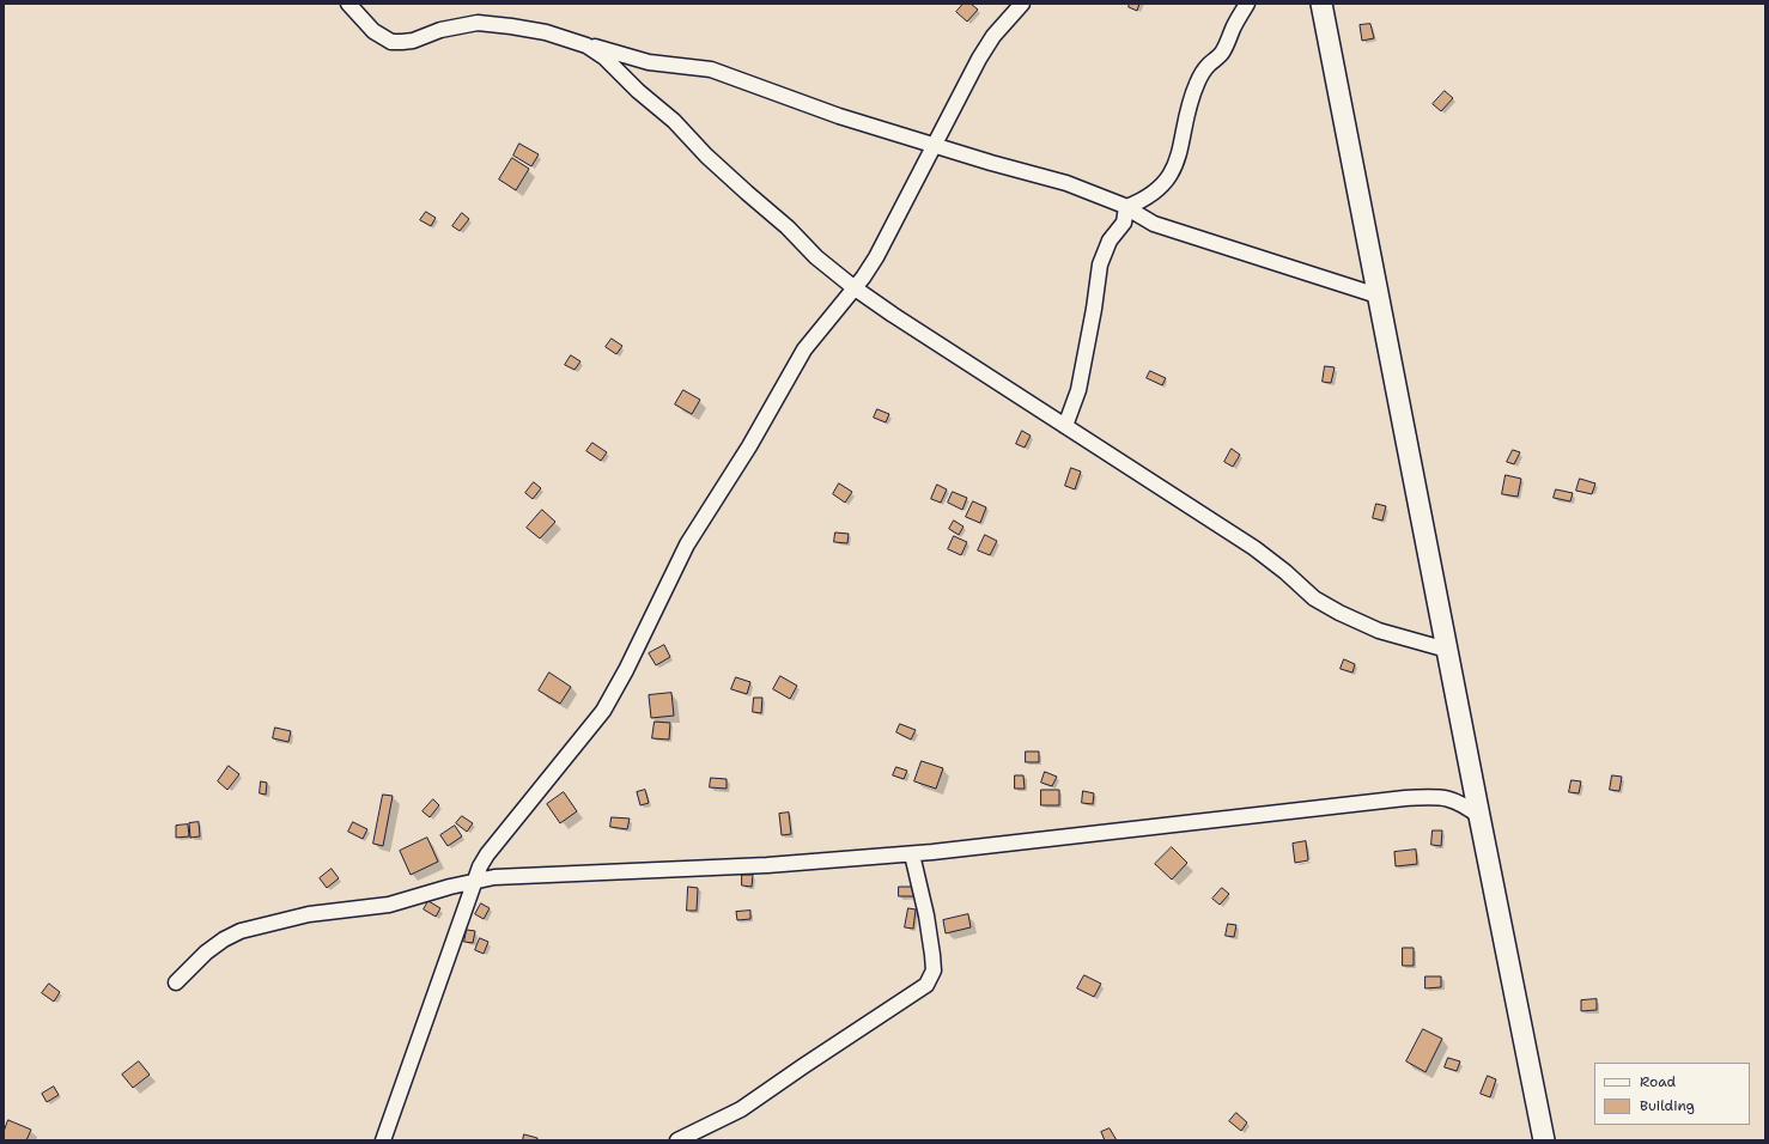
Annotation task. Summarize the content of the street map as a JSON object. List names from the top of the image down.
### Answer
{
  "legend": ["Road", "Building"]
}
